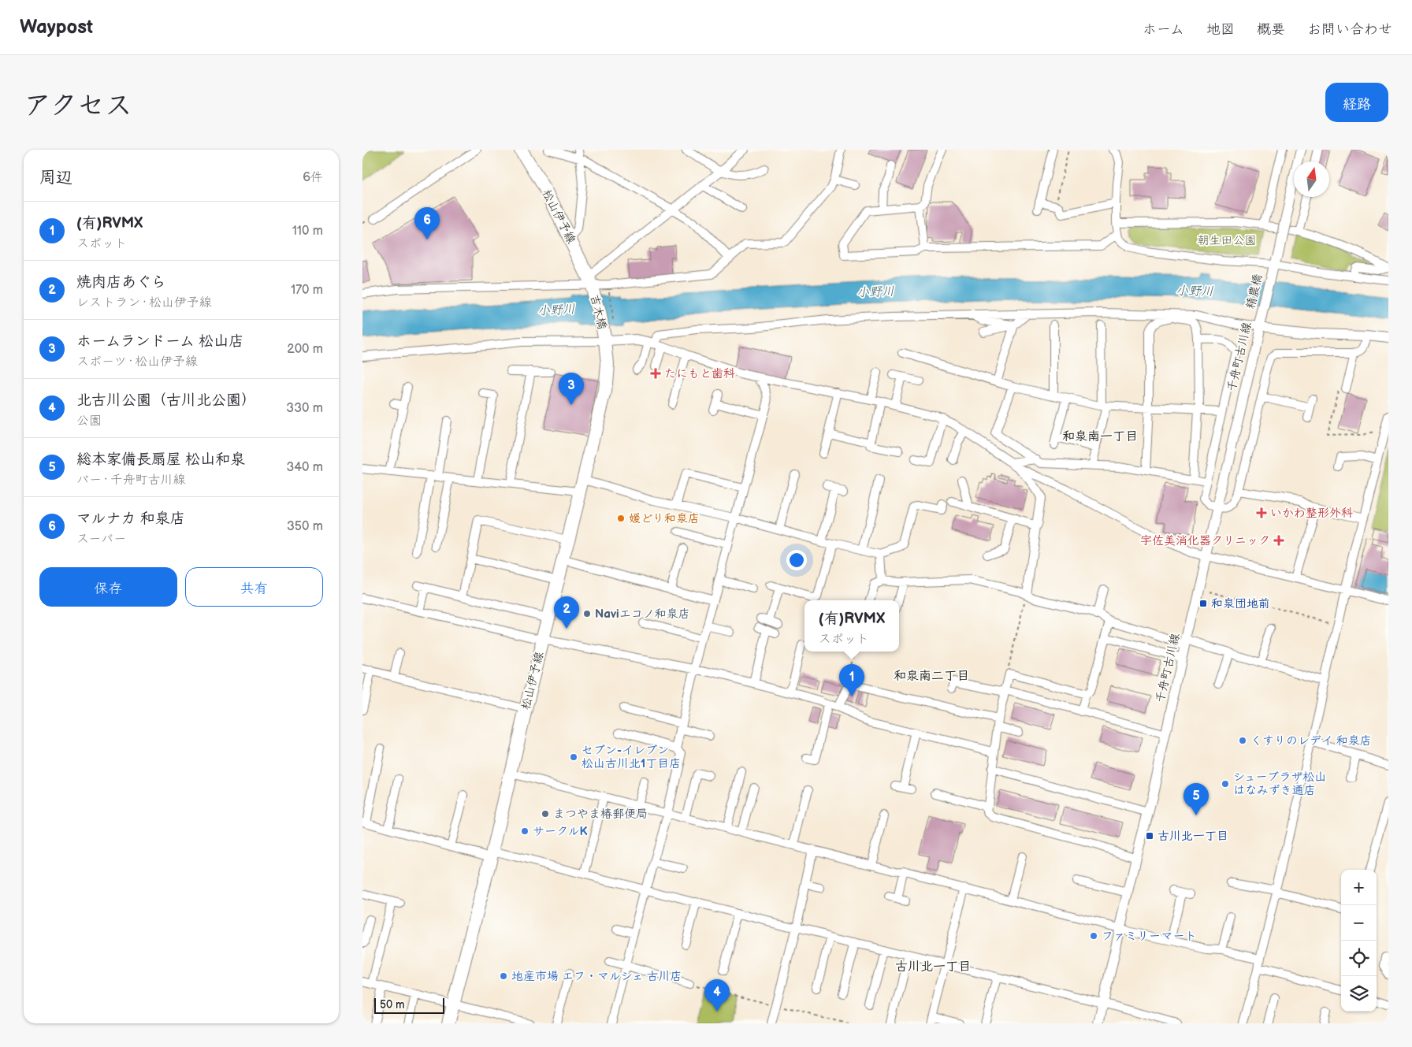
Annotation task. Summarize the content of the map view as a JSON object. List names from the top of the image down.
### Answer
{
  "streets": {
    "main road": ["松山伊予線", "吉木橋"],
    "street": ["精農橋", "千舟町古川線"]
  },
  "crossings": [
    ["松山伊予線", "吉木橋"],
    ["精農橋", "千舟町古川線"]
  ],
  "districts": ["和泉南一丁目", "和泉南二丁目", "古川北一丁目"],
  "water": ["小野川"],
  "parks": ["朝生田公園"],
  "places": {
    "health": ["たにもと歯科", "いかわ整形外科", "宇佐美消化器クリニック"],
    "other": [
      "媛どり和泉店",
      "Naviエコノ和泉店",
      "くすりのレデイ 和泉店",
      "セブン-イレブン 松山古川北1丁目店",
      "シューブラザ松山 はなみずき通店",
      "まつやま椿郵便局",
      "サークルK",
      "ファミリーマート",
      "地産市場 エフ・マルシェ 古川店"
    ],
    "transit": ["和泉団地前", "古川北一丁目"]
  },
  "scale_bar": "50 m",
  "north": "top",
  "page": {
    "header": "Waypost",
    "nav": [
      "ホーム",
      "地図",
      "概要",
      "お問い合わせ"
    ],
    "title": "アクセス",
    "buttons": [
      "経路",
      ["保存", "共有"]
    ],
    "heading": ["周辺", "6件"],
    "list": [
      {
        "mark": "1",
        "name": "(有)RVMX",
        "note": "スポット",
        "value": "110 m"
      },
      {
        "mark": "2",
        "name": "焼肉店あぐら",
        "note": "レストラン · 松山伊予線",
        "value": "170 m"
      },
      {
        "mark": "3",
        "name": "ホームランドーム 松山店",
        "note": "スポーツ · 松山伊予線",
        "value": "200 m"
      },
      {
        "mark": "4",
        "name": "北古川公園（古川北公園）",
        "note": "公園",
        "value": "330 m"
      },
      {
        "mark": "5",
        "name": "総本家備長扇屋 松山和泉",
        "note": "バー · 千舟町古川線",
        "value": "340 m"
      },
      {
        "mark": "6",
        "name": "マルナカ 和泉店",
        "note": "スーパー",
        "value": "350 m"
      }
    ],
    "pins": [
      "6",
      "3",
      "2",
      "1",
      "5",
      "4"
    ],
    "popup": ["(有)RVMX", "スポット"],
    "map_buttons": ["+", "−"],
    "scale": "50 m"
  }
}
